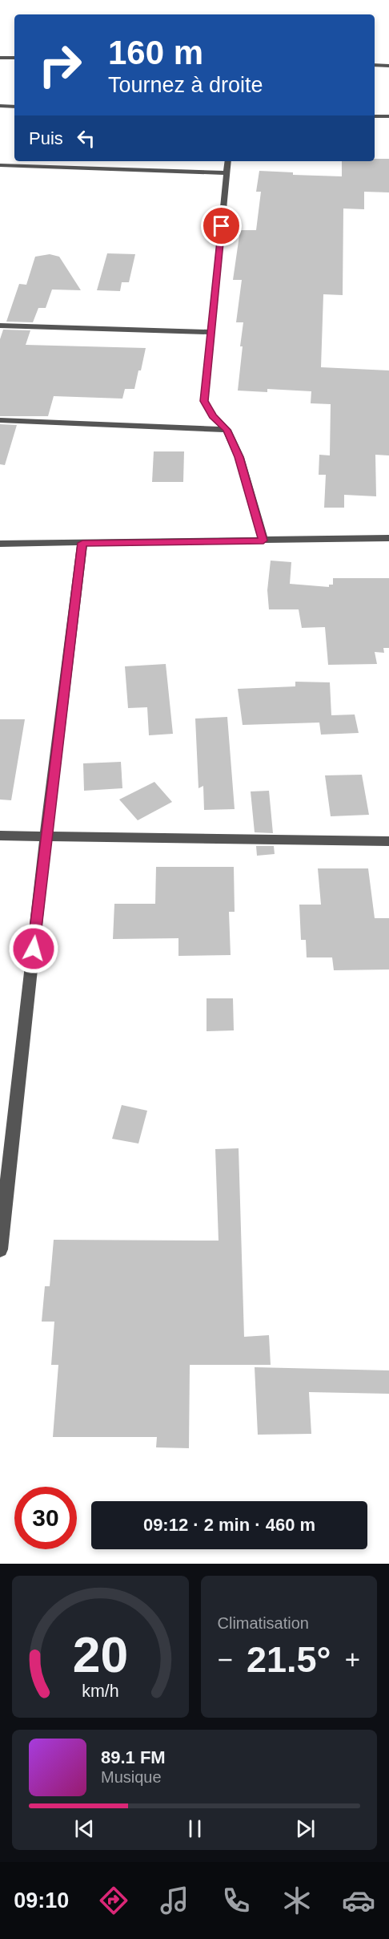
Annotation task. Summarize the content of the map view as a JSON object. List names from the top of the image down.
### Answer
{
  "page": {
    "turn": ["160 m", "Tournez à droite"],
    "then": "Puis",
    "limit": "30",
    "trip": "09:12 · 2 min · 460 m",
    "tile": "Climatisation",
    "heat": ["−", "21.5°", "+"],
    "song": ["89.1 FM", "Musique"],
    "tabs": "09:10",
    "gauge": ["20", "km/h"]
  }
}
